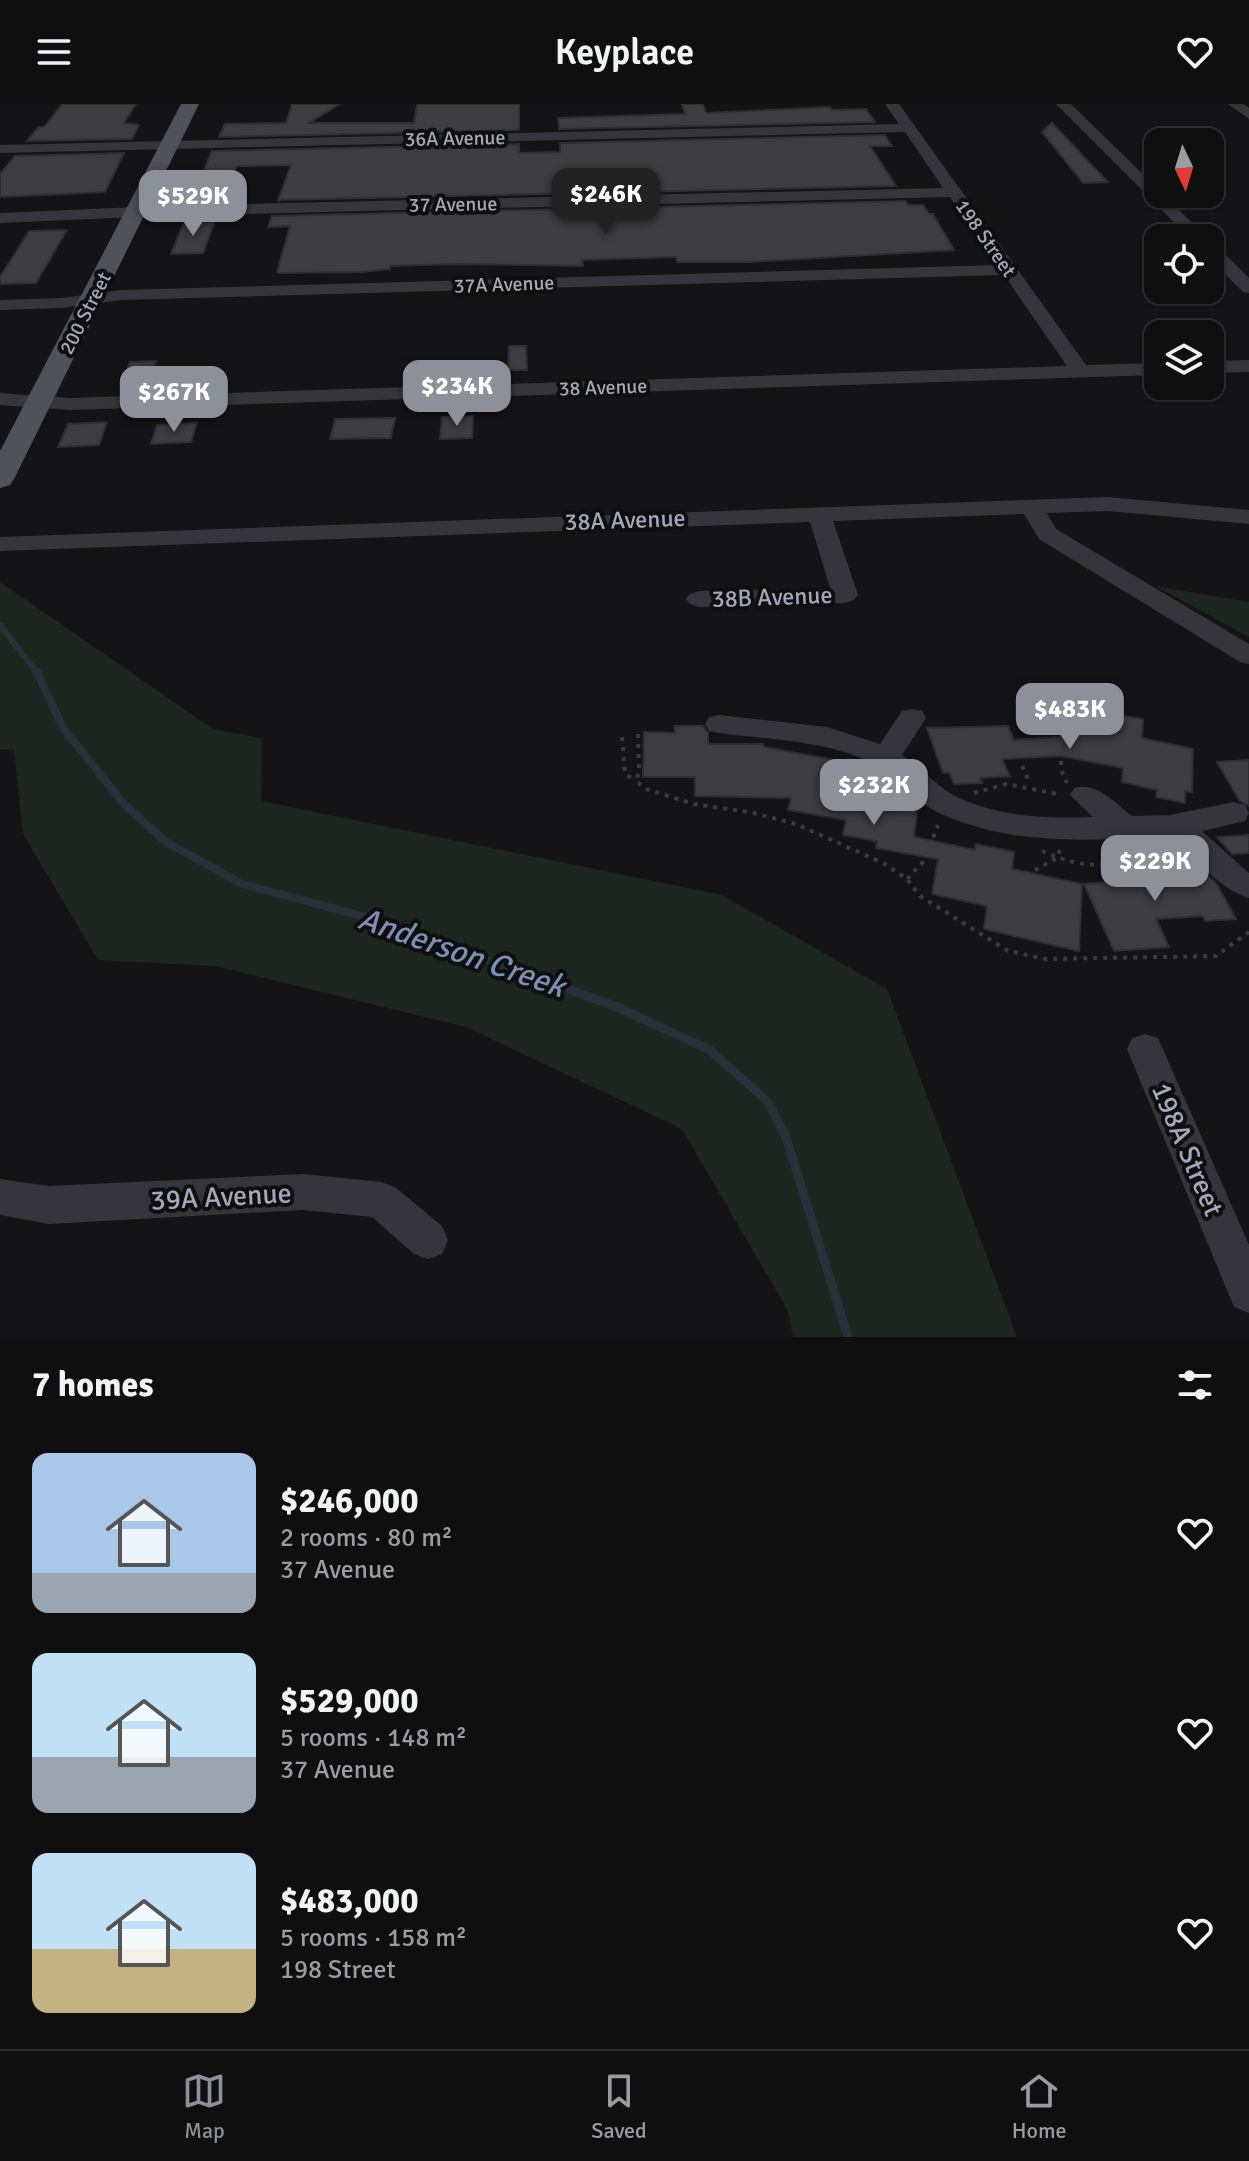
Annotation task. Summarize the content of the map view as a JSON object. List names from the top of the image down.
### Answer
{
  "streets": {
    "main road": ["200 Street"],
    "street": [
      "36A Avenue",
      "37 Avenue",
      "198 Street",
      "37A Avenue",
      "38 Avenue",
      "38A Avenue",
      "38B Avenue",
      "198A Street",
      "39A Avenue"
    ]
  },
  "crossings": [
    ["36A Avenue", "198 Street"],
    ["36A Avenue", "200 Street"],
    ["37 Avenue", "198 Street"],
    ["37 Avenue", "200 Street"],
    ["198 Street", "37A Avenue"],
    ["198 Street", "38 Avenue"],
    ["37A Avenue", "200 Street"],
    ["200 Street", "38 Avenue"],
    ["38A Avenue", "38B Avenue"]
  ],
  "water": ["Anderson Creek"],
  "north": "bottom",
  "page": {
    "header": "Keyplace",
    "price": [
      "$246K",
      "$529K",
      "$234K",
      "$267K",
      "$483K",
      "$232K",
      "$229K"
    ],
    "heading": "7 homes",
    "list": [
      {
        "name": "$246,000",
        "note": "2 rooms · 80 m² · 37 Avenue"
      },
      {
        "name": "$529,000",
        "note": "5 rooms · 148 m² · 37 Avenue"
      },
      {
        "name": "$483,000",
        "note": "5 rooms · 158 m² · 198 Street"
      }
    ],
    "tabs": ["Map", "Saved", "Home"]
  }
}
